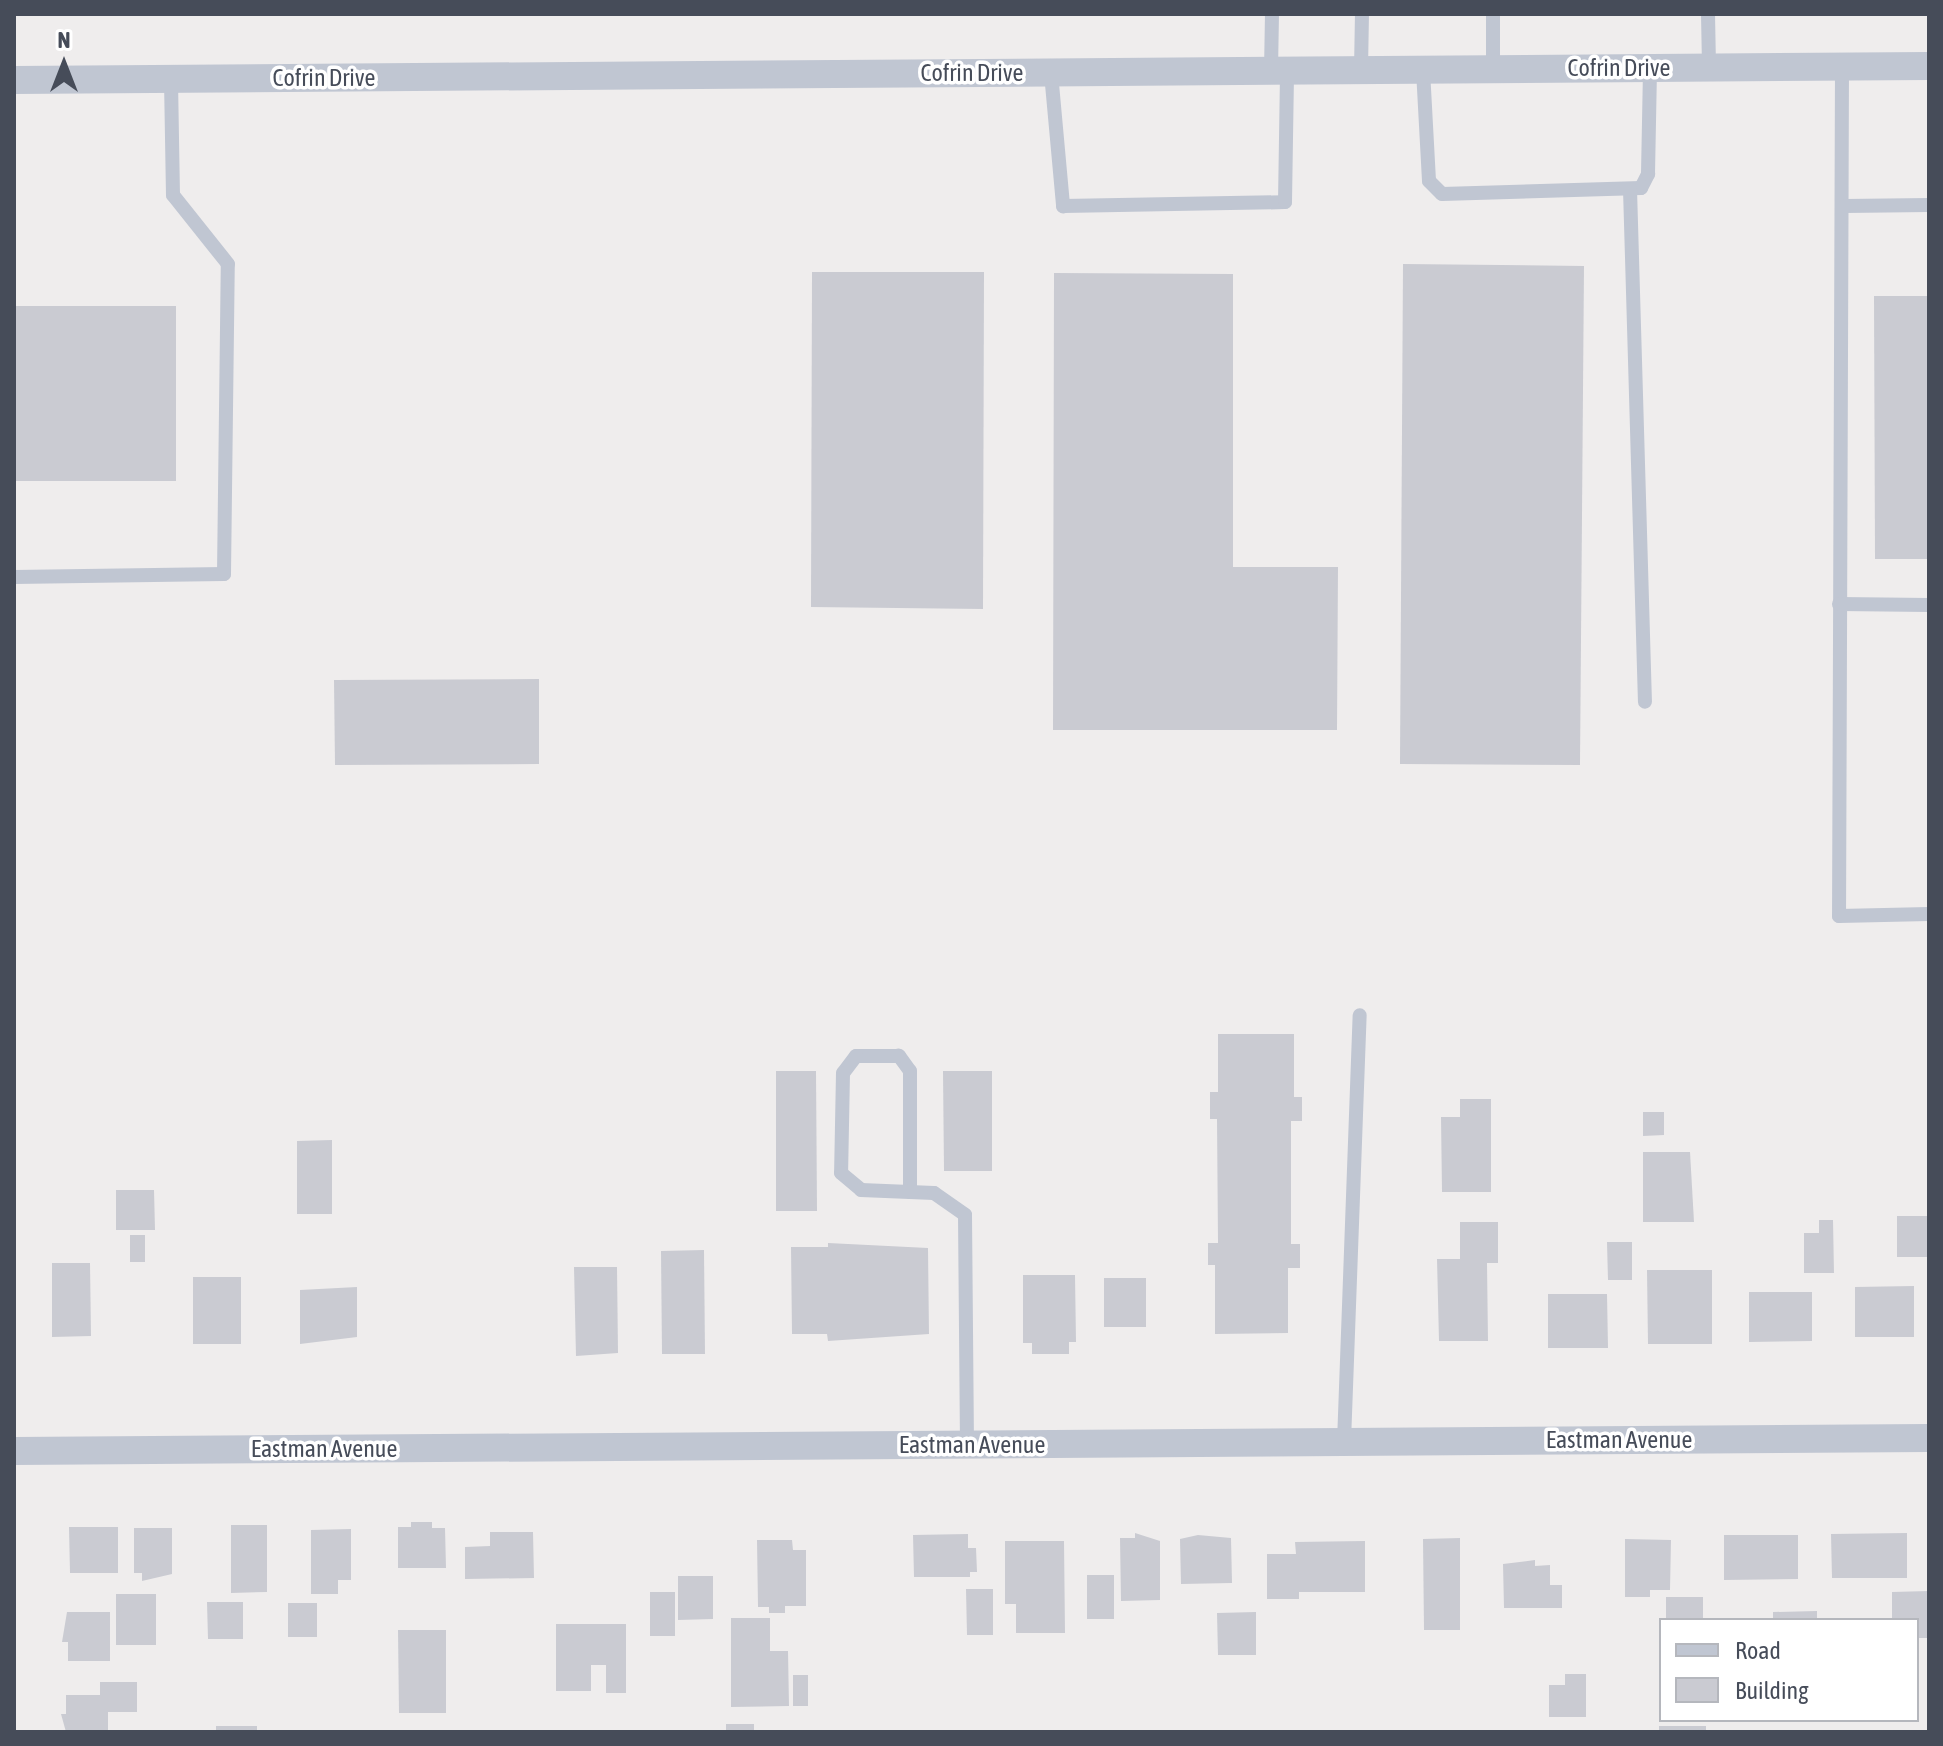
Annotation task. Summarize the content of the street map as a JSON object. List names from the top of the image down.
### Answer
{
  "streets": {
    "street": ["Cofrin Drive", "Eastman Avenue"]
  },
  "legend": ["Road", "Building"],
  "north": "top"
}
